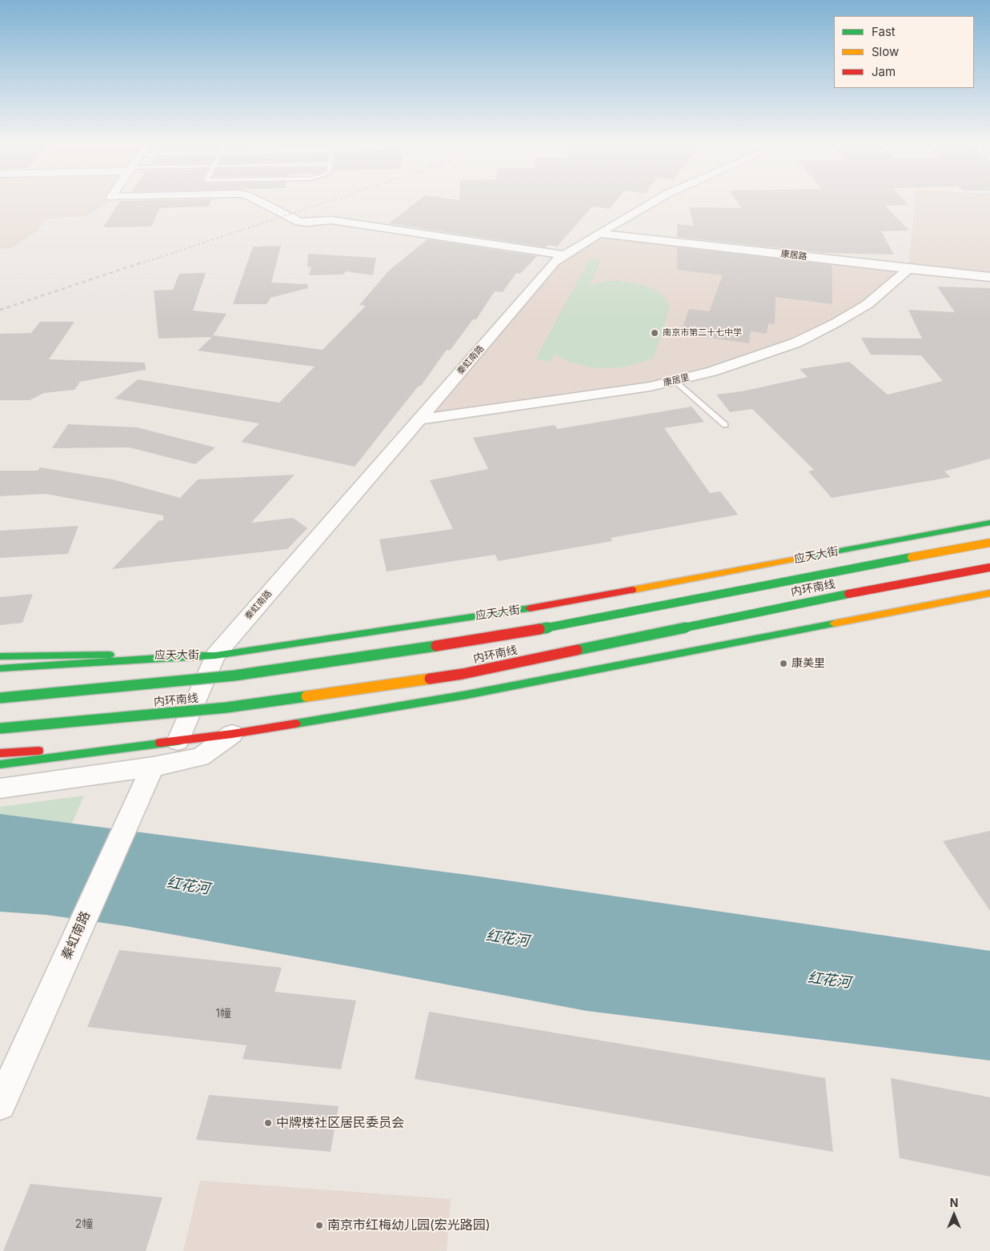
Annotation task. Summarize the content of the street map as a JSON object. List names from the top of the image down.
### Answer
{
  "streets": {
    "main road": ["应天大街", "内环南线"],
    "street": ["康居路", "秦虹南路", "康居里"]
  },
  "crossings": [
    ["康居路", "秦虹南路"],
    ["康居路", "康居里"],
    ["秦虹南路", "康居里"],
    ["秦虹南路", "应天大街"]
  ],
  "water": ["红花河"],
  "places": [
    "南京市第二十七中学",
    "康美里",
    "中牌楼社区居民委员会",
    "南京市红梅幼儿园(宏光路园)"
  ],
  "house_numbers": ["1幢", "2幢"],
  "legend": ["Fast", "Slow", "Jam"],
  "north": "top"
}
